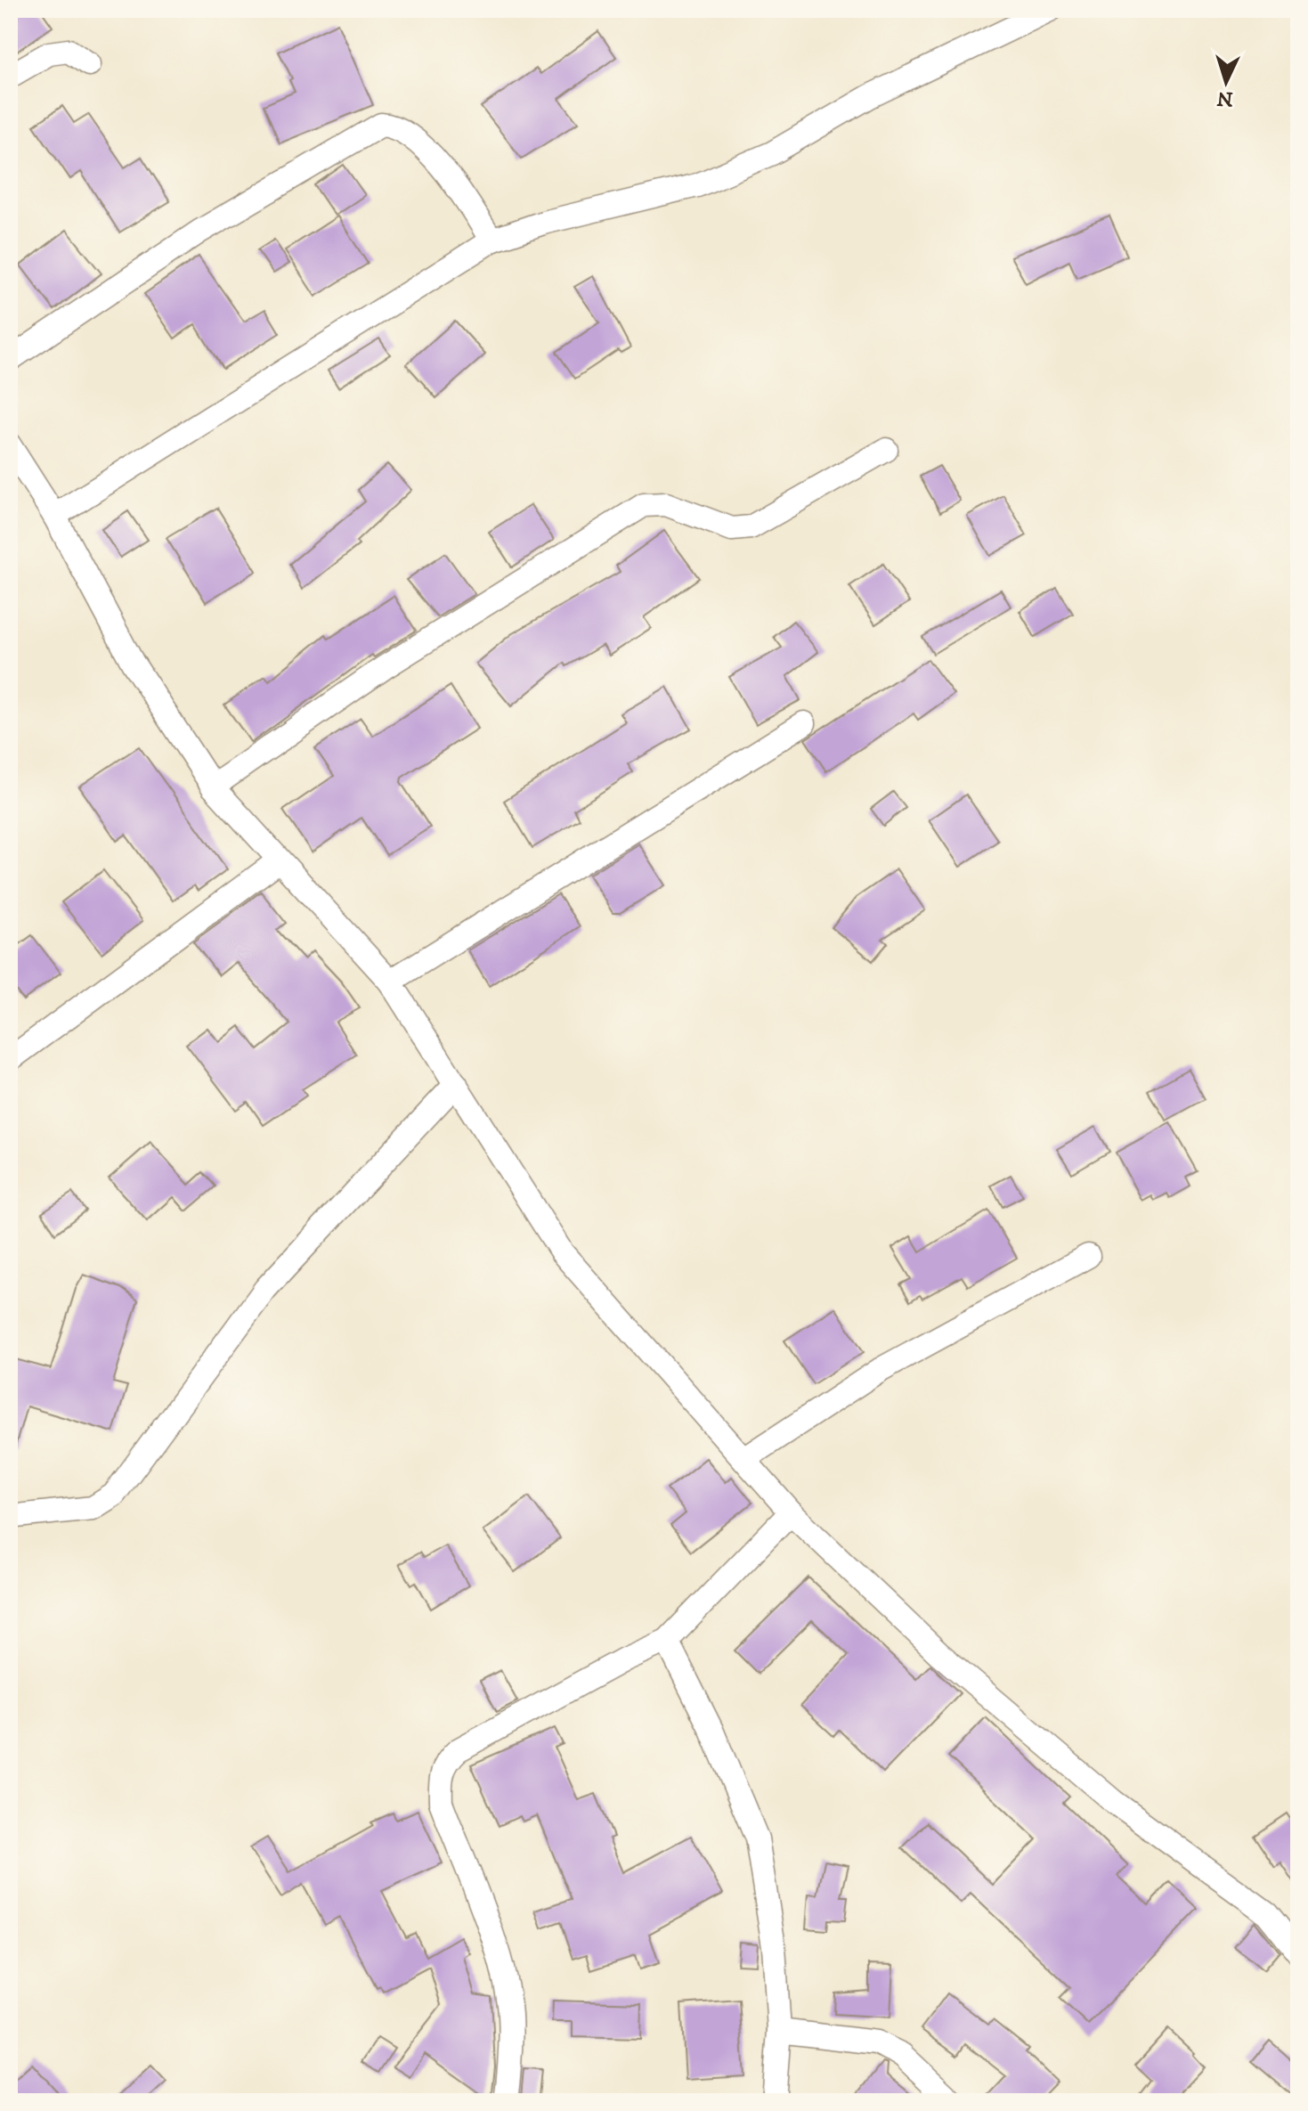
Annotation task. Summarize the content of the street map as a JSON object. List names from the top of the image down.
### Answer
{
  "north": "bottom"
}
